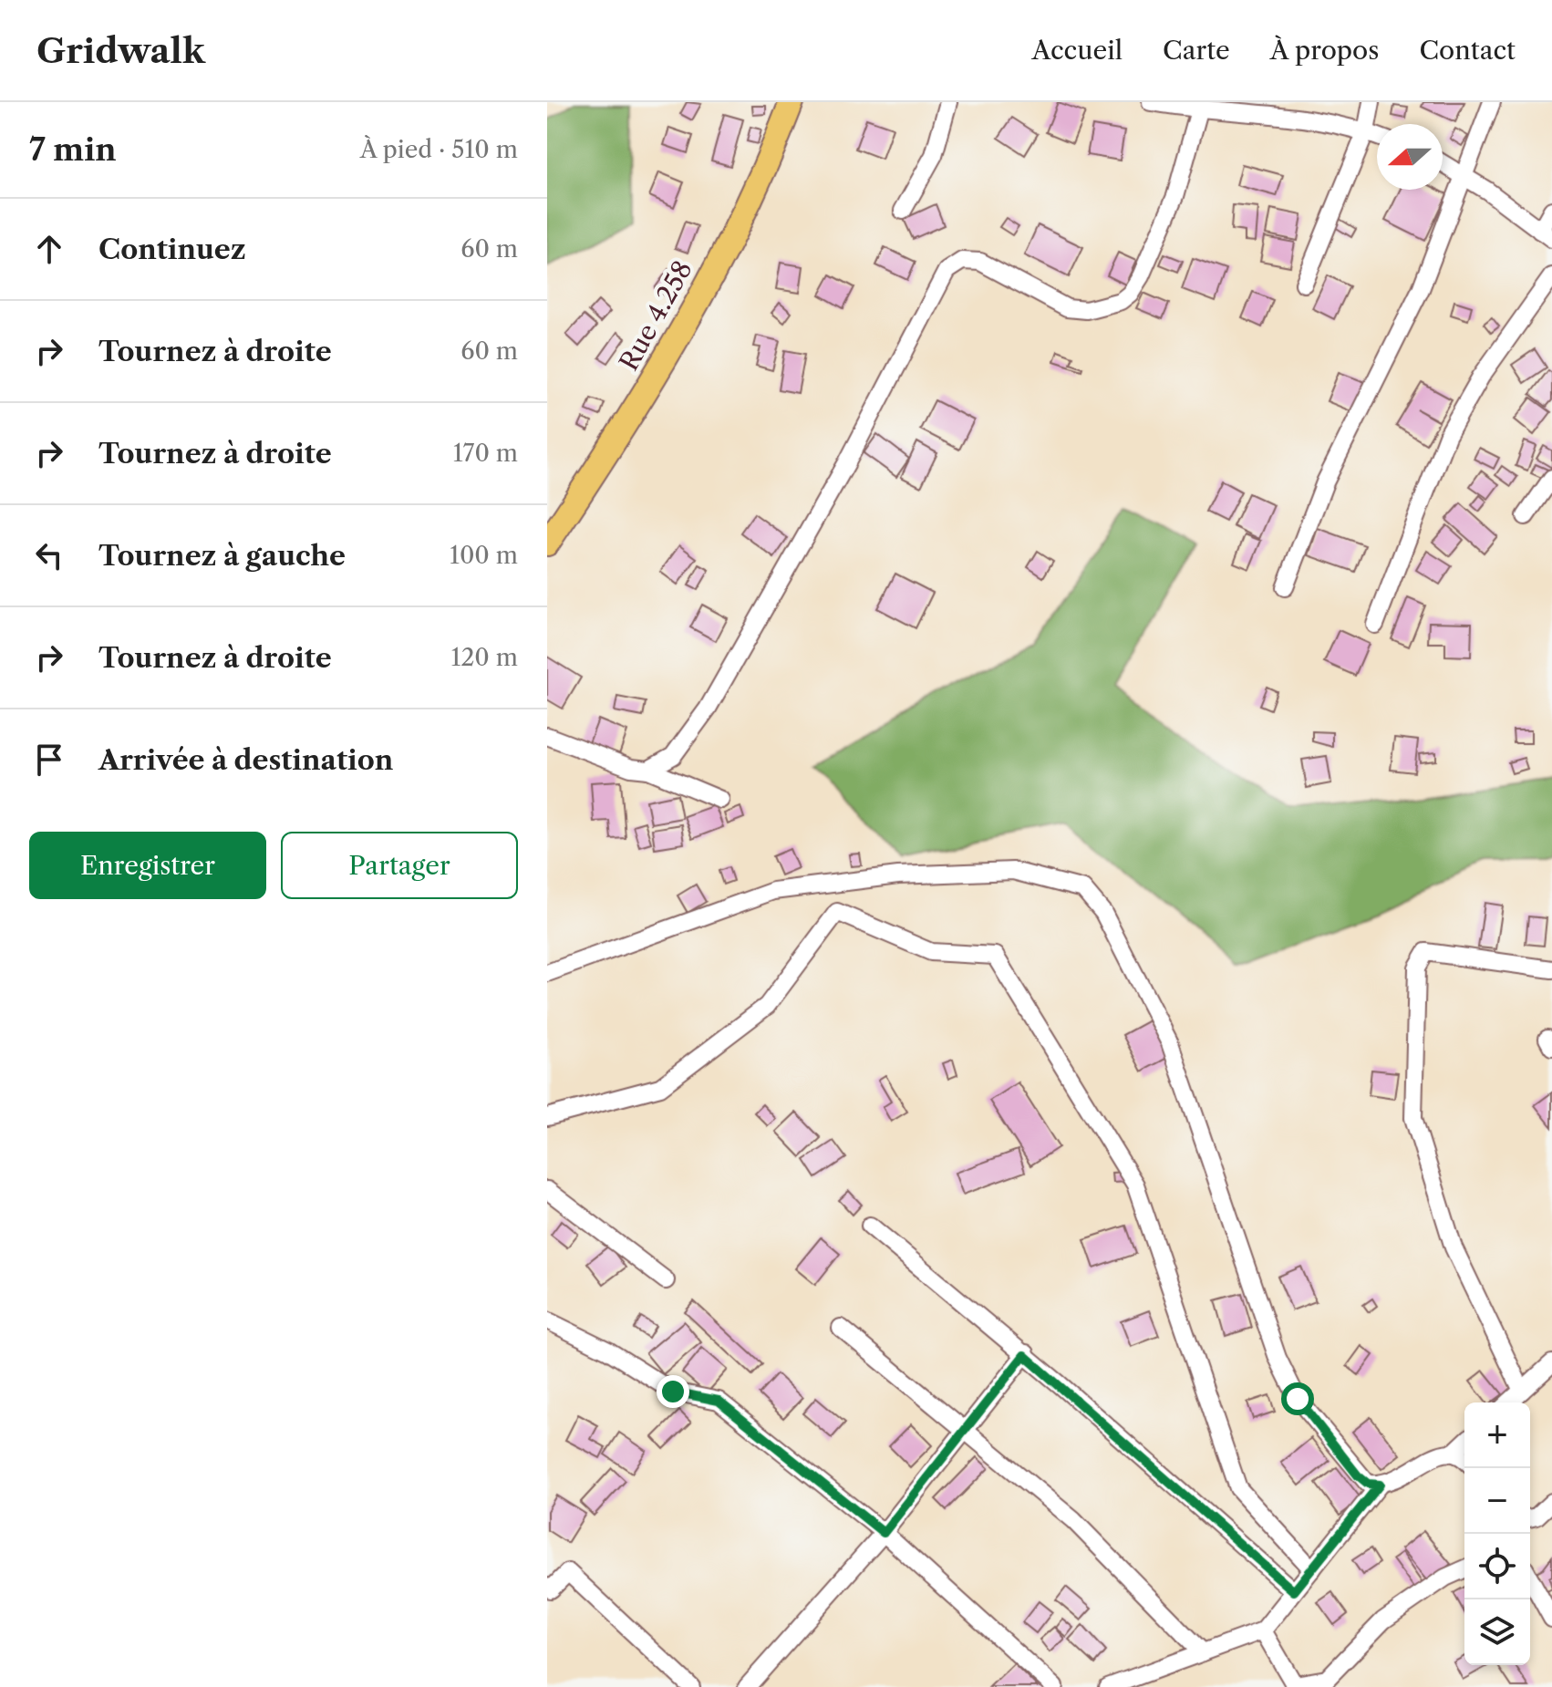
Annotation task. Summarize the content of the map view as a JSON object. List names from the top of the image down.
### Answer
{
  "streets": {
    "highway": ["Rue 4.258"]
  },
  "north": "left",
  "page": {
    "header": "Gridwalk",
    "nav": [
      "Accueil",
      "Carte",
      "À propos",
      "Contact"
    ],
    "heading": ["7 min", "À pied · 510 m"],
    "list": [
      ["Continuez", "60 m"],
      ["Tournez à droite", "60 m"],
      ["Tournez à droite", "170 m"],
      ["Tournez à gauche", "100 m"],
      ["Tournez à droite", "120 m"],
      "Arrivée à destination"
    ],
    "buttons": ["Enregistrer", "Partager"],
    "map_buttons": ["+", "−"]
  }
}
